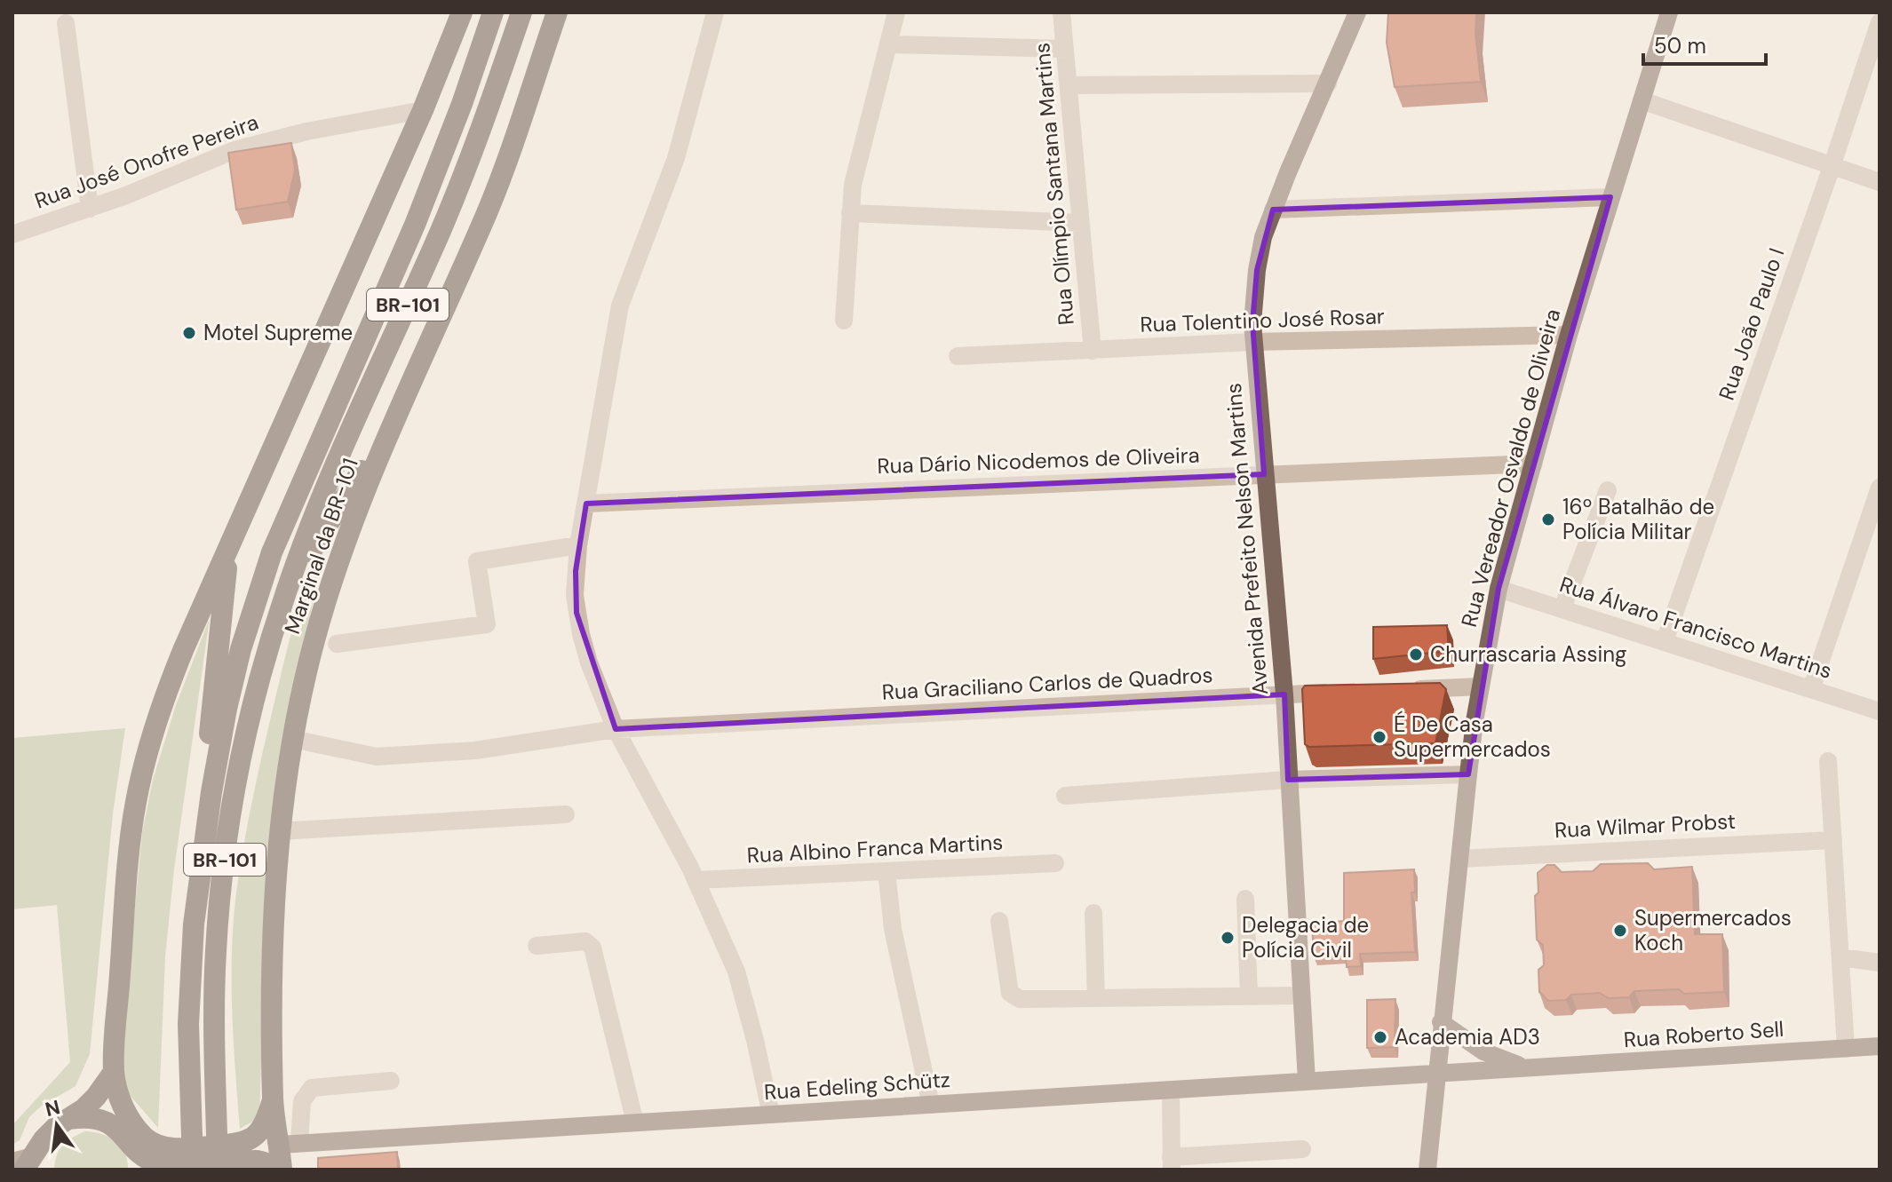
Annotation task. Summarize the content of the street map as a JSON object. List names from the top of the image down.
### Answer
{
  "streets": {
    "highway": ["BR-101", "Marginal da BR-101"],
    "main road": [
      "Rua Vereador Osvaldo de Oliveira",
      "Avenida Prefeito Nelson Martins",
      "Rua Roberto Sell",
      "Rua Edeling Schütz"
    ],
    "street": [
      "Rua José Onofre Pereira",
      "Rua Olímpio Santana Martins",
      "Rua Tolentino José Rosar",
      "Rua João Paulo I",
      "Rua Dário Nicodemos de Oliveira",
      "Rua Álvaro Francisco Martins",
      "Rua Graciliano Carlos de Quadros",
      "Rua Wilmar Probst",
      "Rua Albino Franca Martins"
    ]
  },
  "crossings": [
    ["Rua Olímpio Santana Martins", "Rua Tolentino José Rosar"],
    ["Rua Tolentino José Rosar", "Rua Vereador Osvaldo de Oliveira"],
    ["Rua Tolentino José Rosar", "Avenida Prefeito Nelson Martins"],
    ["Rua João Paulo I", "Rua Álvaro Francisco Martins"],
    ["Rua Dário Nicodemos de Oliveira", "Rua Vereador Osvaldo de Oliveira"],
    ["Rua Dário Nicodemos de Oliveira", "Avenida Prefeito Nelson Martins"],
    ["Rua Vereador Osvaldo de Oliveira", "Rua Álvaro Francisco Martins"],
    ["Rua Vereador Osvaldo de Oliveira", "Rua Wilmar Probst"],
    ["Rua Vereador Osvaldo de Oliveira", "Rua Roberto Sell"],
    ["Rua Vereador Osvaldo de Oliveira", "Rua Edeling Schütz"],
    ["Avenida Prefeito Nelson Martins", "Rua Graciliano Carlos de Quadros"],
    ["Avenida Prefeito Nelson Martins", "Rua Edeling Schütz"],
    ["Marginal da BR-101", "Rua Graciliano Carlos de Quadros"],
    ["Marginal da BR-101", "Rua Edeling Schütz"],
    ["Rua Roberto Sell", "Rua Edeling Schütz"]
  ],
  "places": [
    "Motel Supreme",
    "16º Batalhão de Polícia Militar",
    "Churrascaria Assing",
    "É De Casa Supermercados",
    "Supermercados Koch",
    "Delegacia de Polícia Civil",
    "Academia AD3"
  ],
  "scale_bar": "50 m",
  "north": "top"
}
